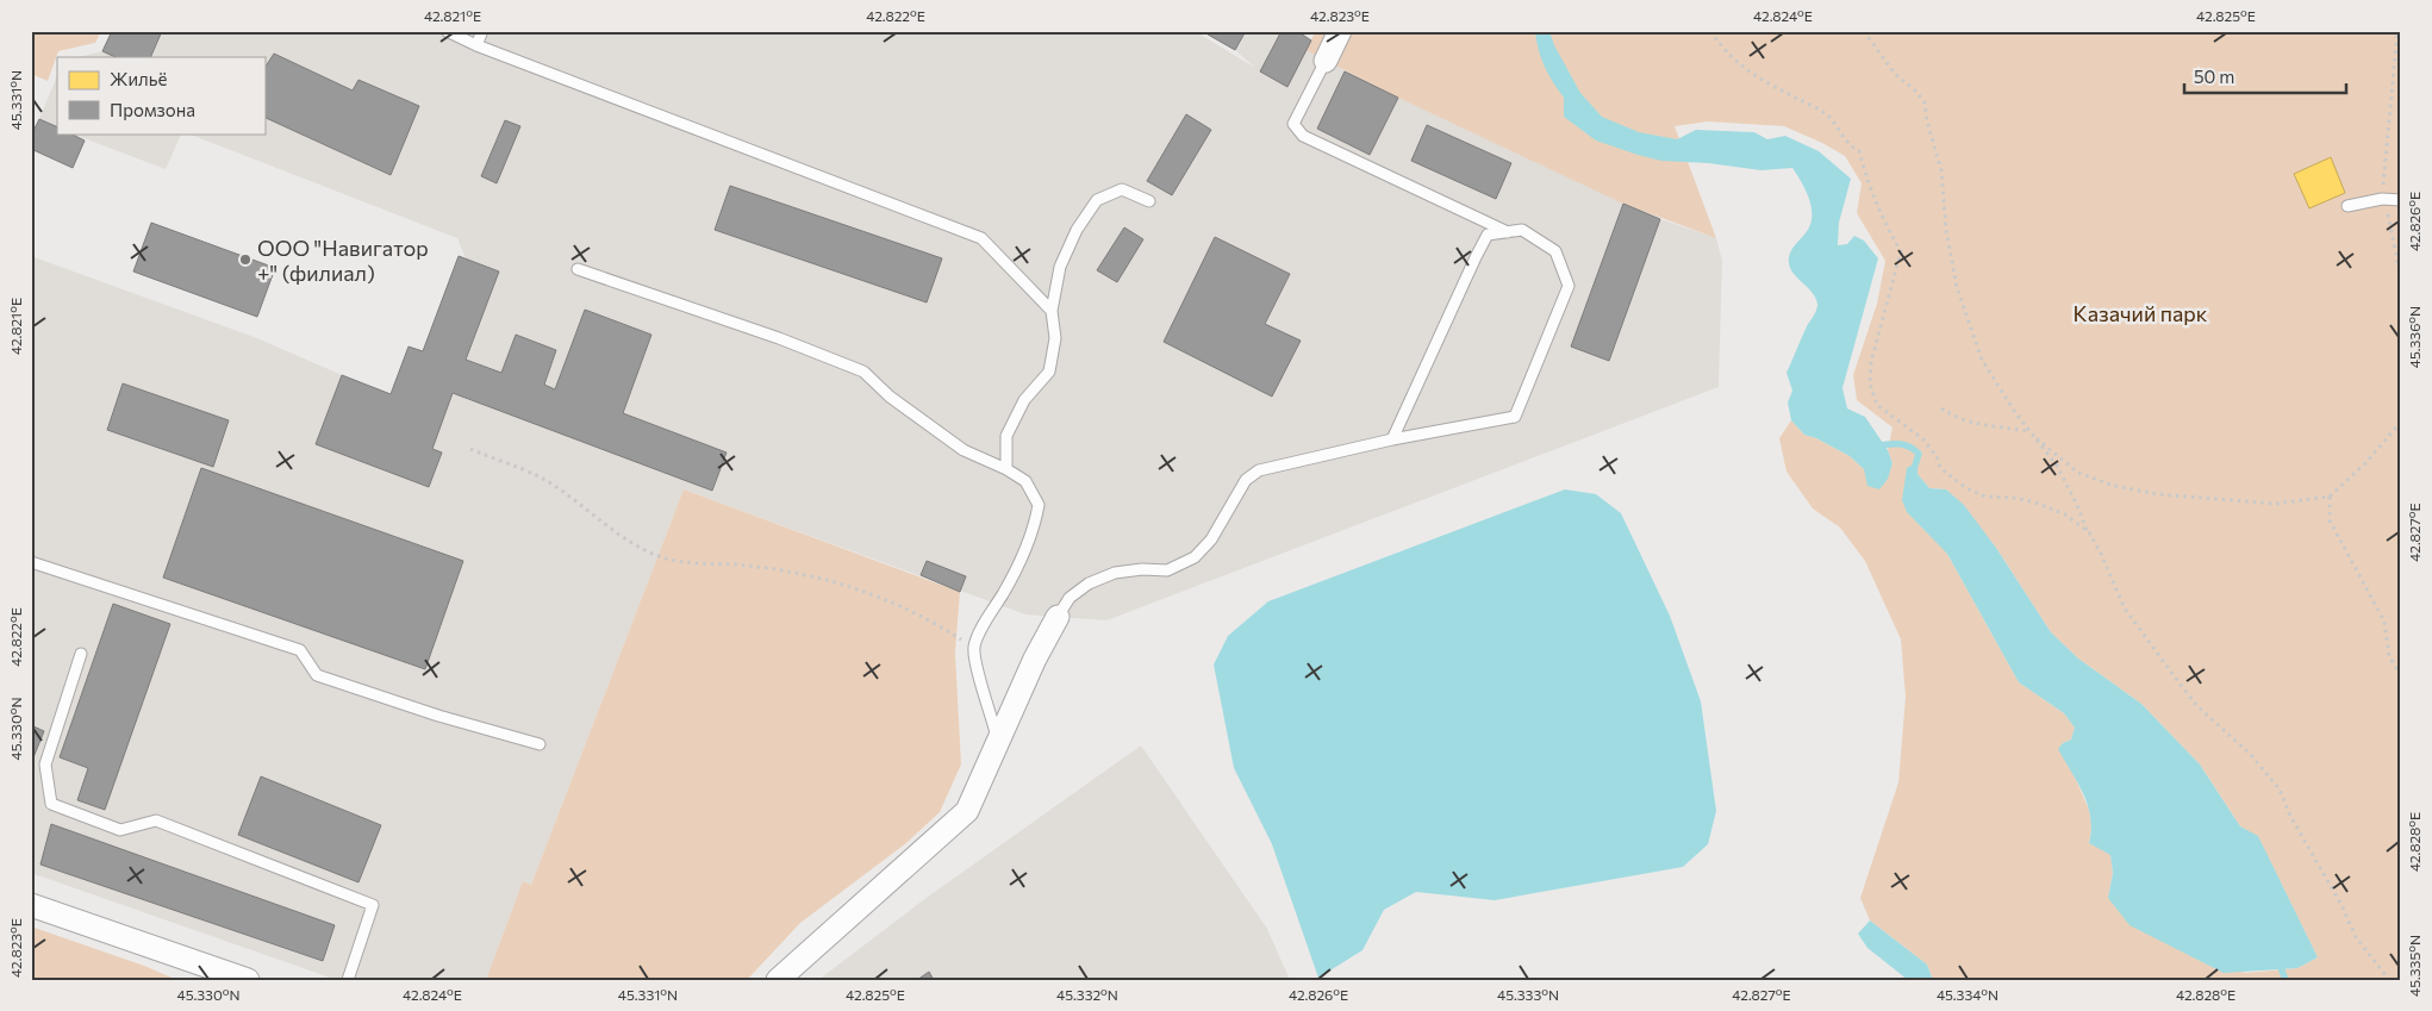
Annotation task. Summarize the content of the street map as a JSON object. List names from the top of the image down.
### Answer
{
  "parks": ["Казачий парк"],
  "places": ["ООО \"Навигатор +\" (филиал)"],
  "legend": ["Жильё", "Промзона"],
  "scale_bar": "50 m",
  "coordinates": [
    "42.821°E",
    "42.822°E",
    "42.823°E",
    "42.824°E",
    "42.825°E",
    "45.331°N",
    "42.826°E",
    "45.336°N",
    "42.827°E",
    "45.330°N",
    "42.828°E",
    "45.335°N",
    "45.332°N",
    "45.333°N",
    "45.334°N"
  ]
}
